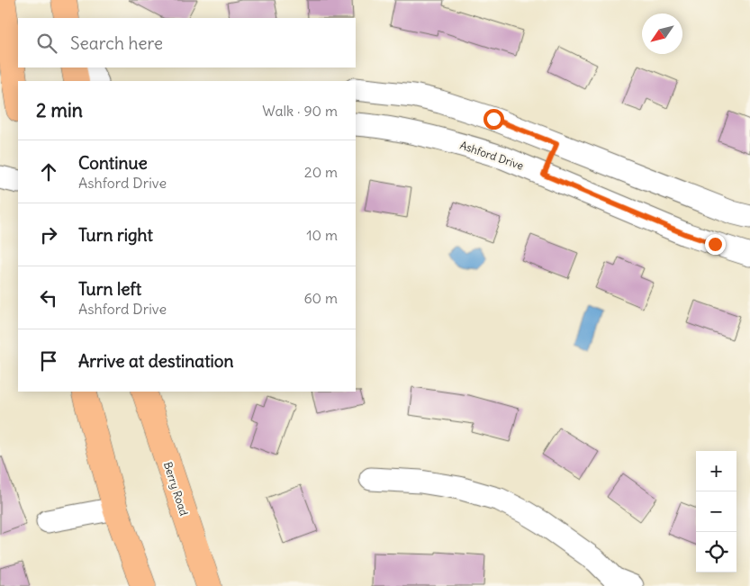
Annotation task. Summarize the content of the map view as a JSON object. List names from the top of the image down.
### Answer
{
  "streets": {
    "highway": ["Berry Road"],
    "street": ["Ashford Drive"]
  },
  "north": "bottom left",
  "page": {
    "search": "Search here",
    "heading": ["2 min", "Walk · 90 m"],
    "list": [
      ["Continue", "Ashford Drive", "20 m"],
      ["Turn right", "10 m"],
      ["Turn left", "Ashford Drive", "60 m"],
      "Arrive at destination"
    ],
    "map_buttons": ["+", "−"]
  }
}
